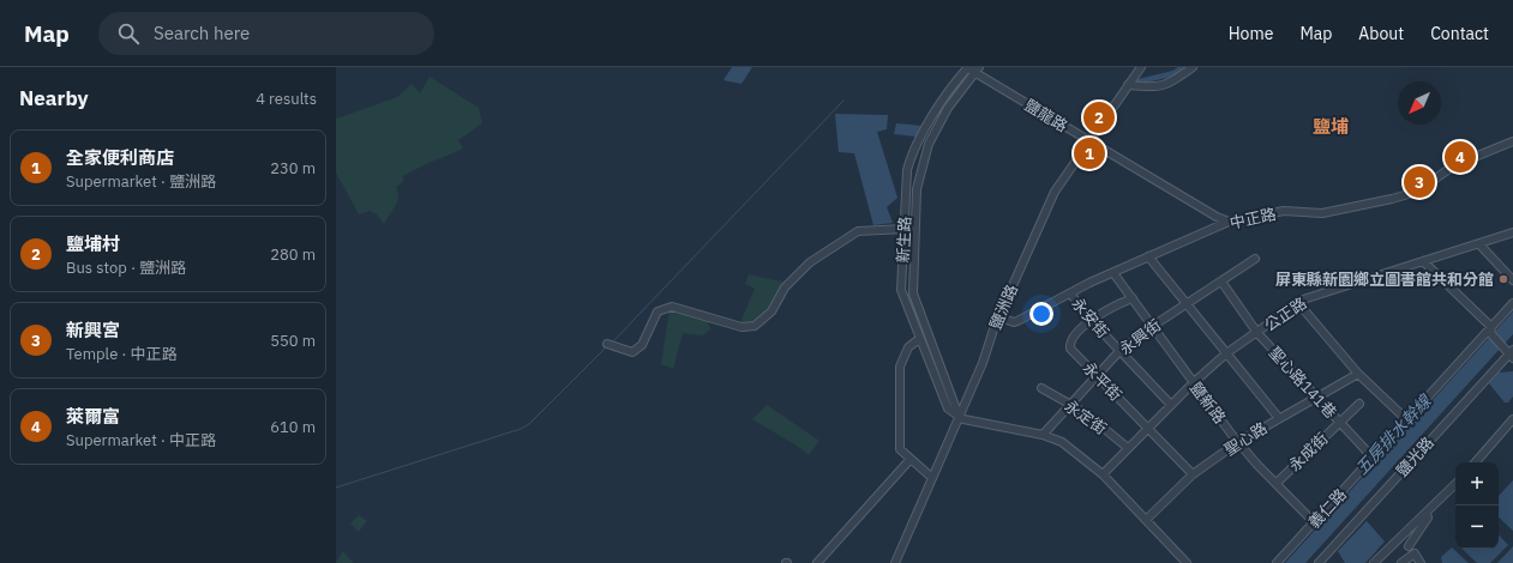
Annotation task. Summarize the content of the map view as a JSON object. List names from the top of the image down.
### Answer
{
  "streets": {
    "street": [
      "鹽龍路",
      "中正路",
      "新生路",
      "鹽洲路",
      "公正路",
      "永安街",
      "永興街",
      "永平街",
      "聖心路141巷",
      "鹽新路",
      "永定街",
      "聖心路",
      "永成街",
      "鹽光路",
      "義仁路"
    ]
  },
  "crossings": [
    ["鹽龍路", "中正路"],
    ["鹽龍路", "新生路"],
    ["鹽龍路", "鹽洲路"],
    ["中正路", "鹽洲路"],
    ["中正路", "永安街"],
    ["中正路", "鹽新路"],
    ["新生路", "鹽洲路"],
    ["公正路", "永安街"],
    ["公正路", "永平街"],
    ["公正路", "聖心路141巷"],
    ["公正路", "鹽新路"],
    ["公正路", "永定街"],
    ["永安街", "永興街"],
    ["永安街", "永平街"],
    ["永興街", "永平街"],
    ["永興街", "聖心路141巷"],
    ["永興街", "鹽新路"],
    ["永興街", "永定街"],
    ["永平街", "鹽新路"],
    ["永平街", "聖心路"],
    ["聖心路141巷", "聖心路"],
    ["聖心路141巷", "永成街"],
    ["聖心路141巷", "義仁路"],
    ["鹽新路", "聖心路"],
    ["鹽新路", "永成街"],
    ["鹽新路", "義仁路"]
  ],
  "districts": ["鹽埔"],
  "water": ["五房排水幹線"],
  "places": ["屏東縣新園鄉立圖書館共和分館"],
  "north": "bottom left",
  "page": {
    "header": "Map",
    "search": "Search here",
    "nav": [
      "Home",
      "Map",
      "About",
      "Contact"
    ],
    "heading": ["Nearby", "4 results"],
    "pins": [
      "2",
      "1",
      "4",
      "3"
    ],
    "list": [
      {
        "mark": "1",
        "name": "全家便利商店",
        "note": "Supermarket · 鹽洲路",
        "value": "230 m"
      },
      {
        "mark": "2",
        "name": "鹽埔村",
        "note": "Bus stop · 鹽洲路",
        "value": "280 m"
      },
      {
        "mark": "3",
        "name": "新興宮",
        "note": "Temple · 中正路",
        "value": "550 m"
      },
      {
        "mark": "4",
        "name": "萊爾富",
        "note": "Supermarket · 中正路",
        "value": "610 m"
      }
    ],
    "map_buttons": ["+", "−"]
  }
}
